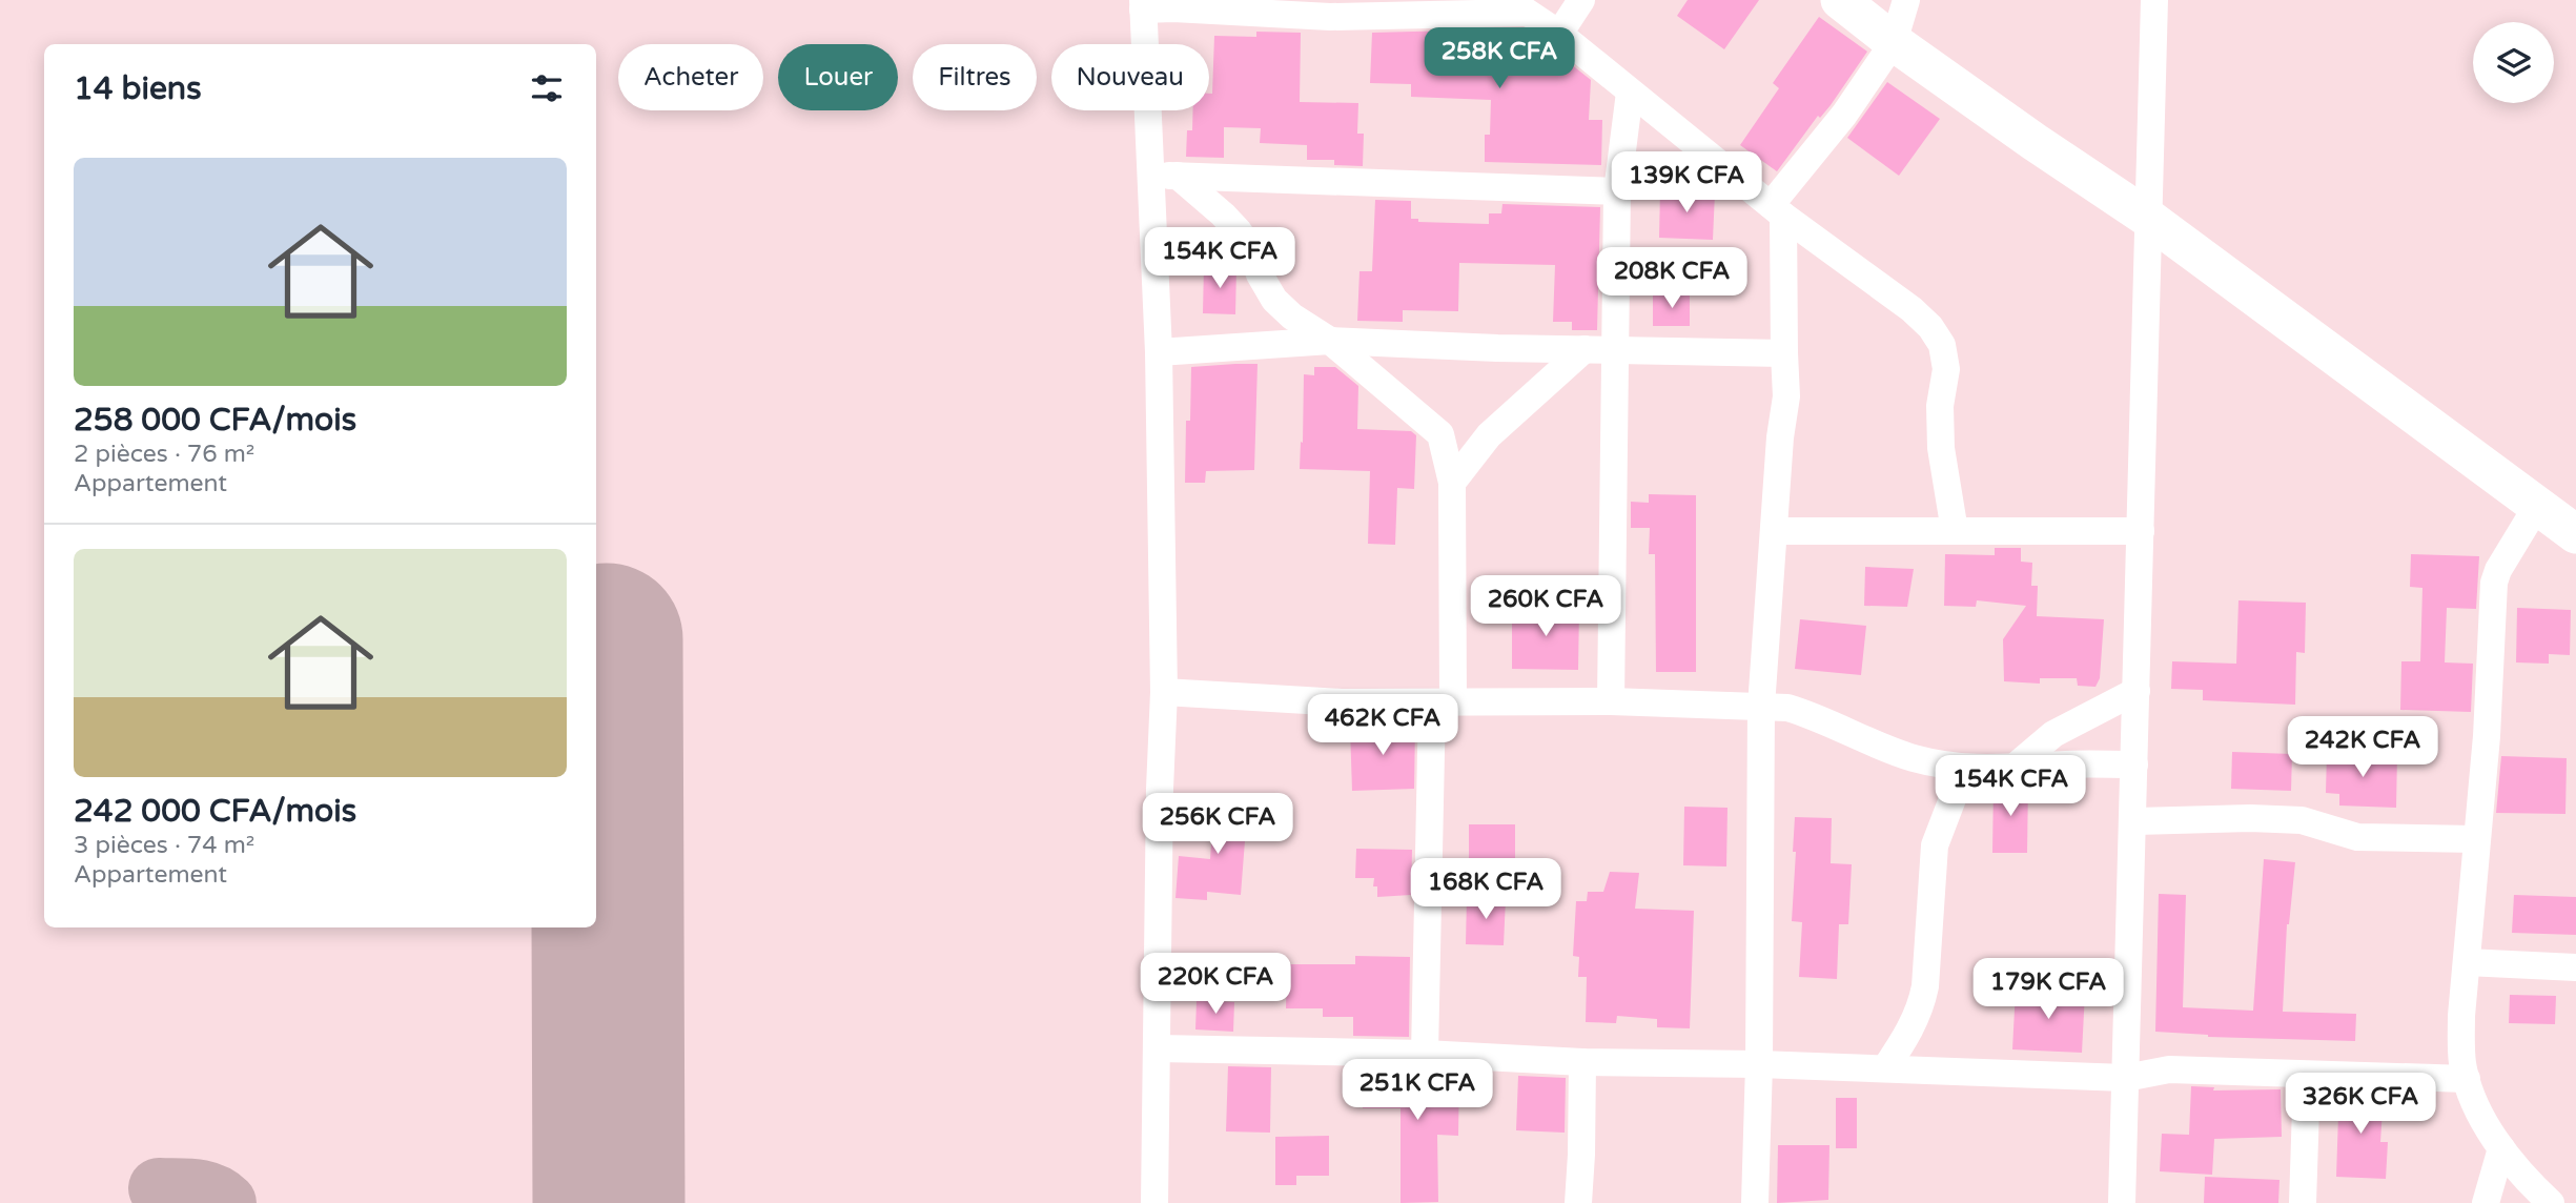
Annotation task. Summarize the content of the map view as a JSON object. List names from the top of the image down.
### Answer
{
  "page": {
    "price": [
      "258K CFA",
      "139K CFA",
      "154K CFA",
      "208K CFA",
      "260K CFA",
      "462K CFA",
      "242K CFA",
      "154K CFA",
      "256K CFA",
      "168K CFA",
      "220K CFA",
      "179K CFA",
      "251K CFA",
      "326K CFA"
    ],
    "chip": [
      "Acheter",
      "Louer",
      "Filtres",
      "Nouveau"
    ],
    "heading": "14 biens",
    "list": [
      {
        "name": "258 000 CFA/mois",
        "note": "2 pièces · 76 m² · Appartement"
      },
      {
        "name": "242 000 CFA/mois",
        "note": "3 pièces · 74 m² · Appartement"
      }
    ]
  }
}
